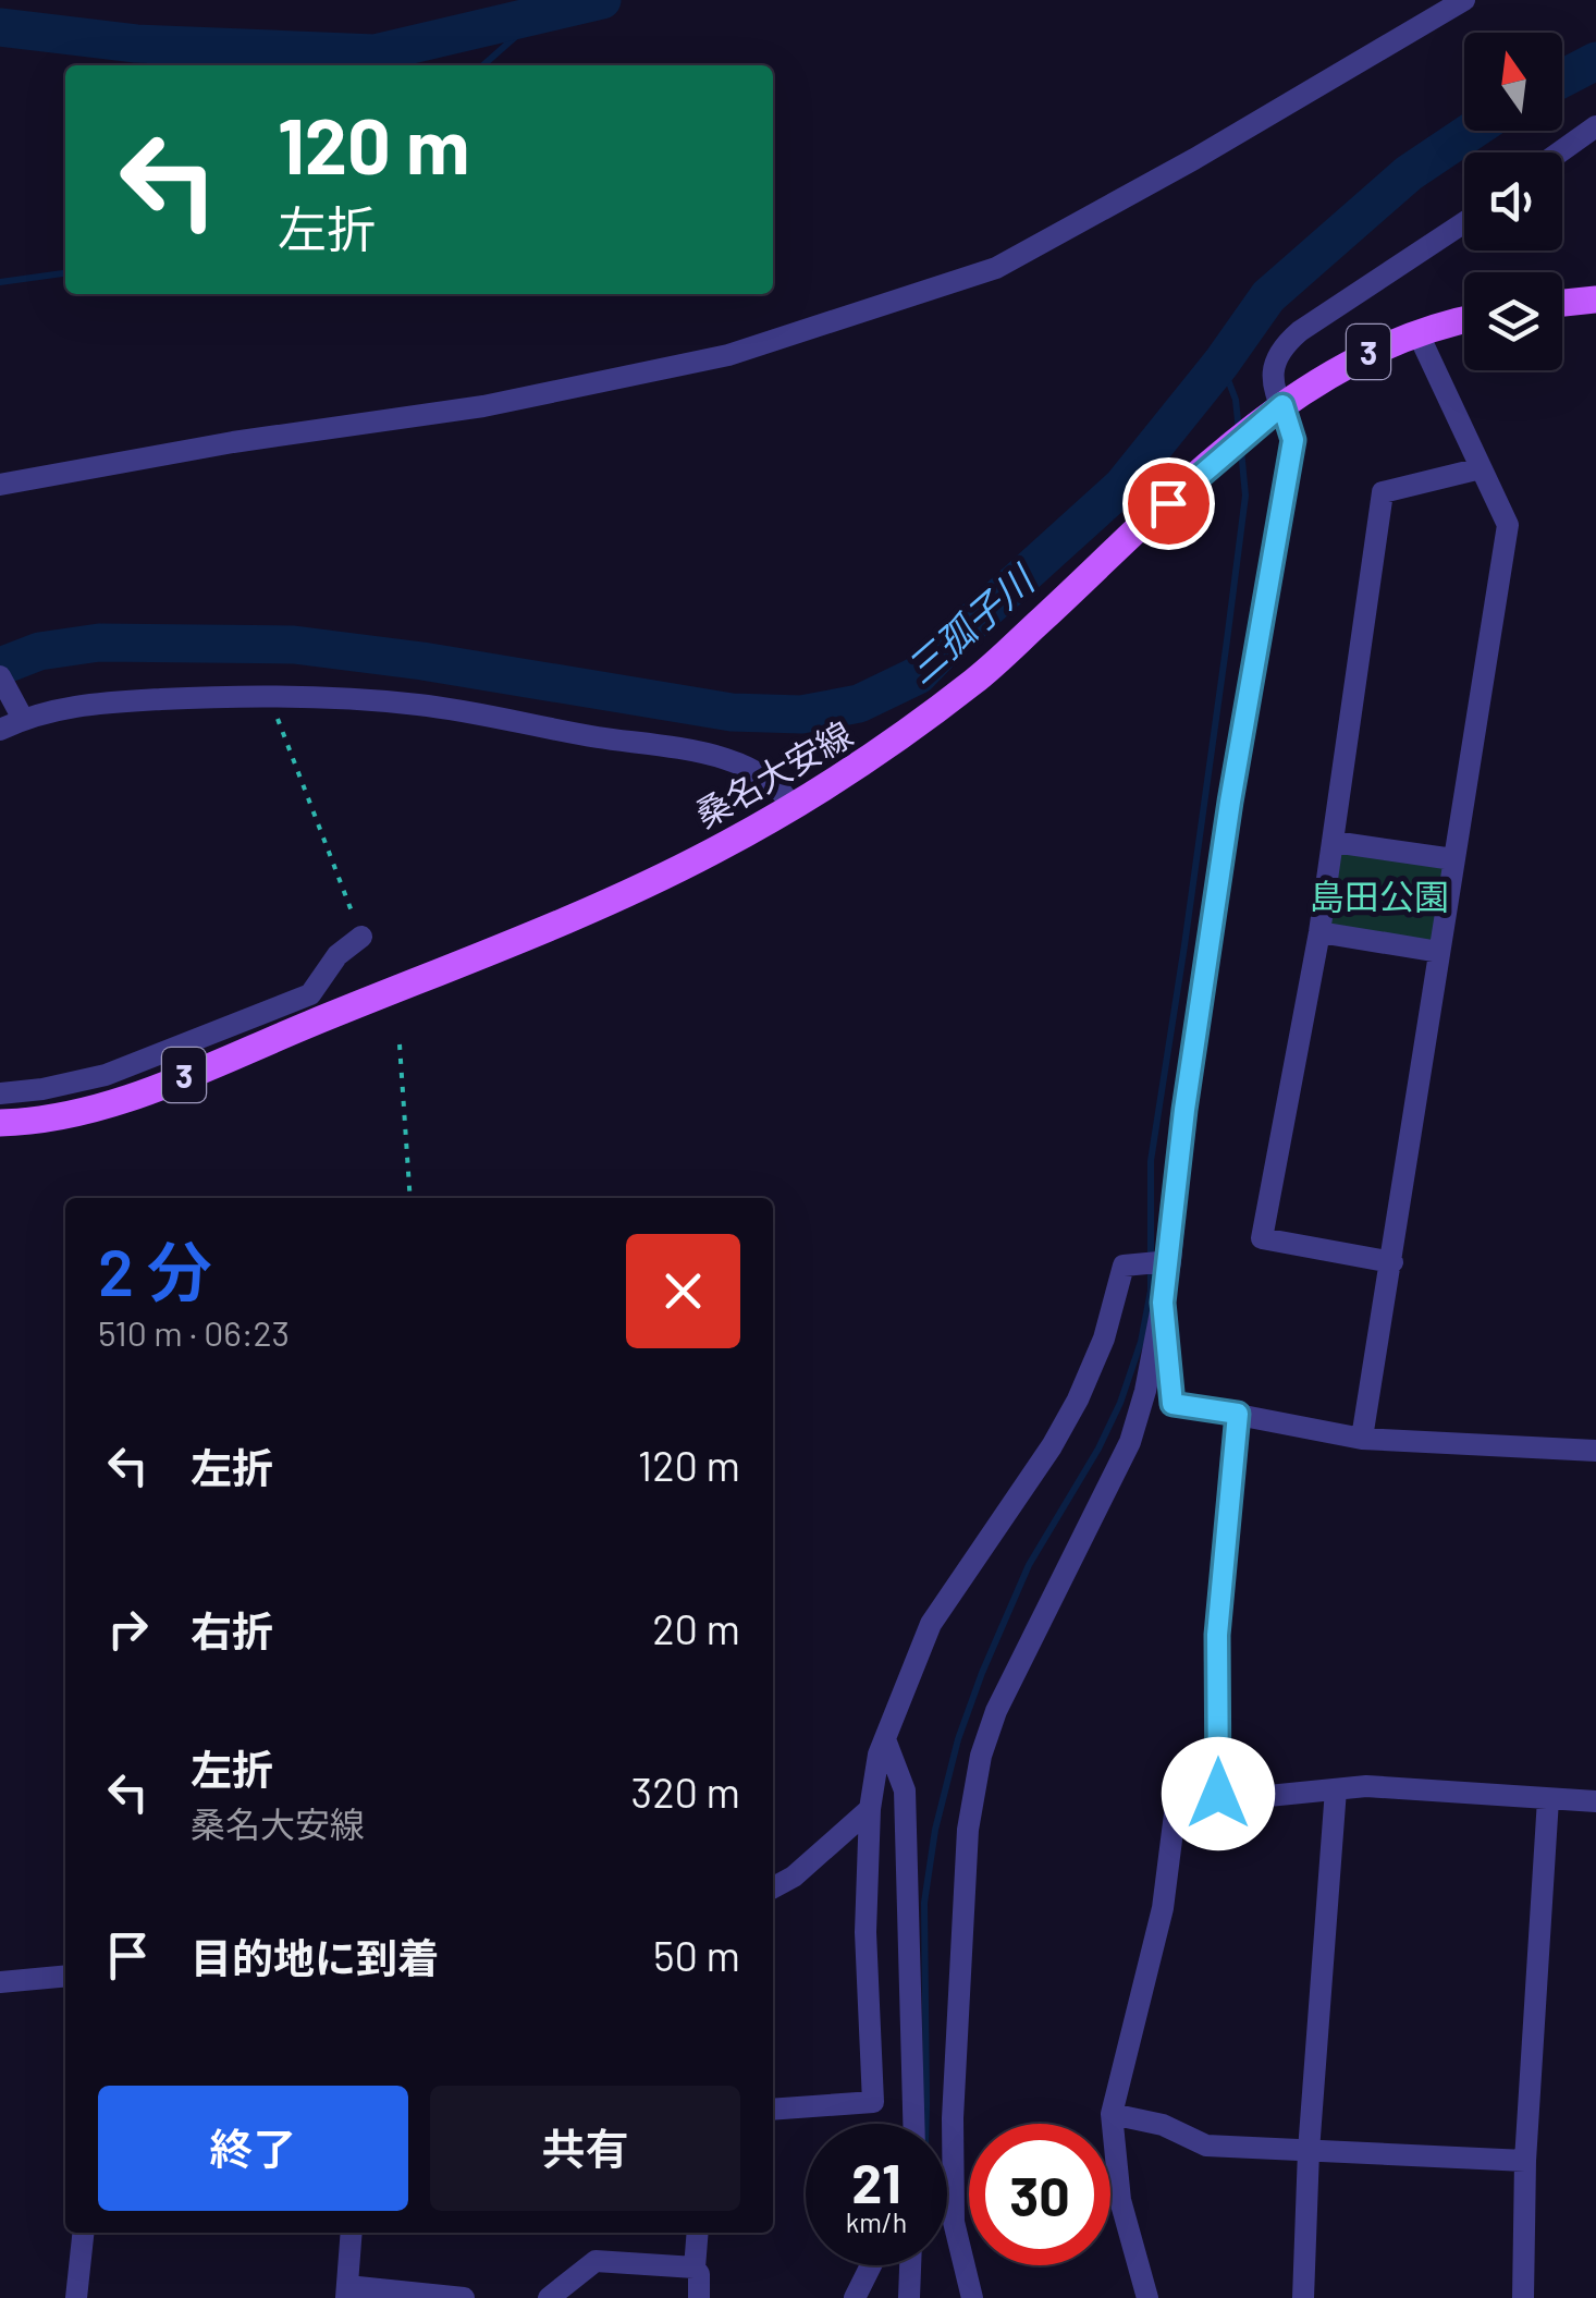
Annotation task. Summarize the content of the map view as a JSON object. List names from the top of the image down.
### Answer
{
  "streets": {
    "main road": ["3", "桑名大安線"]
  },
  "water": ["三孤子川"],
  "parks": ["島田公園"],
  "north": "top",
  "page": {
    "turn": ["120 m", "左折"],
    "heading": ["2 分", "510 m · 06:23"],
    "list": [
      {
        "name": "左折",
        "value": "120 m"
      },
      {
        "name": "右折",
        "value": "20 m"
      },
      {
        "name": "左折",
        "note": "桑名大安線",
        "value": "320 m"
      },
      {
        "name": "目的地に到着",
        "value": "50 m"
      }
    ],
    "buttons": ["終了", "共有"],
    "speed": "21 km/h",
    "limit": "30"
  }
}
